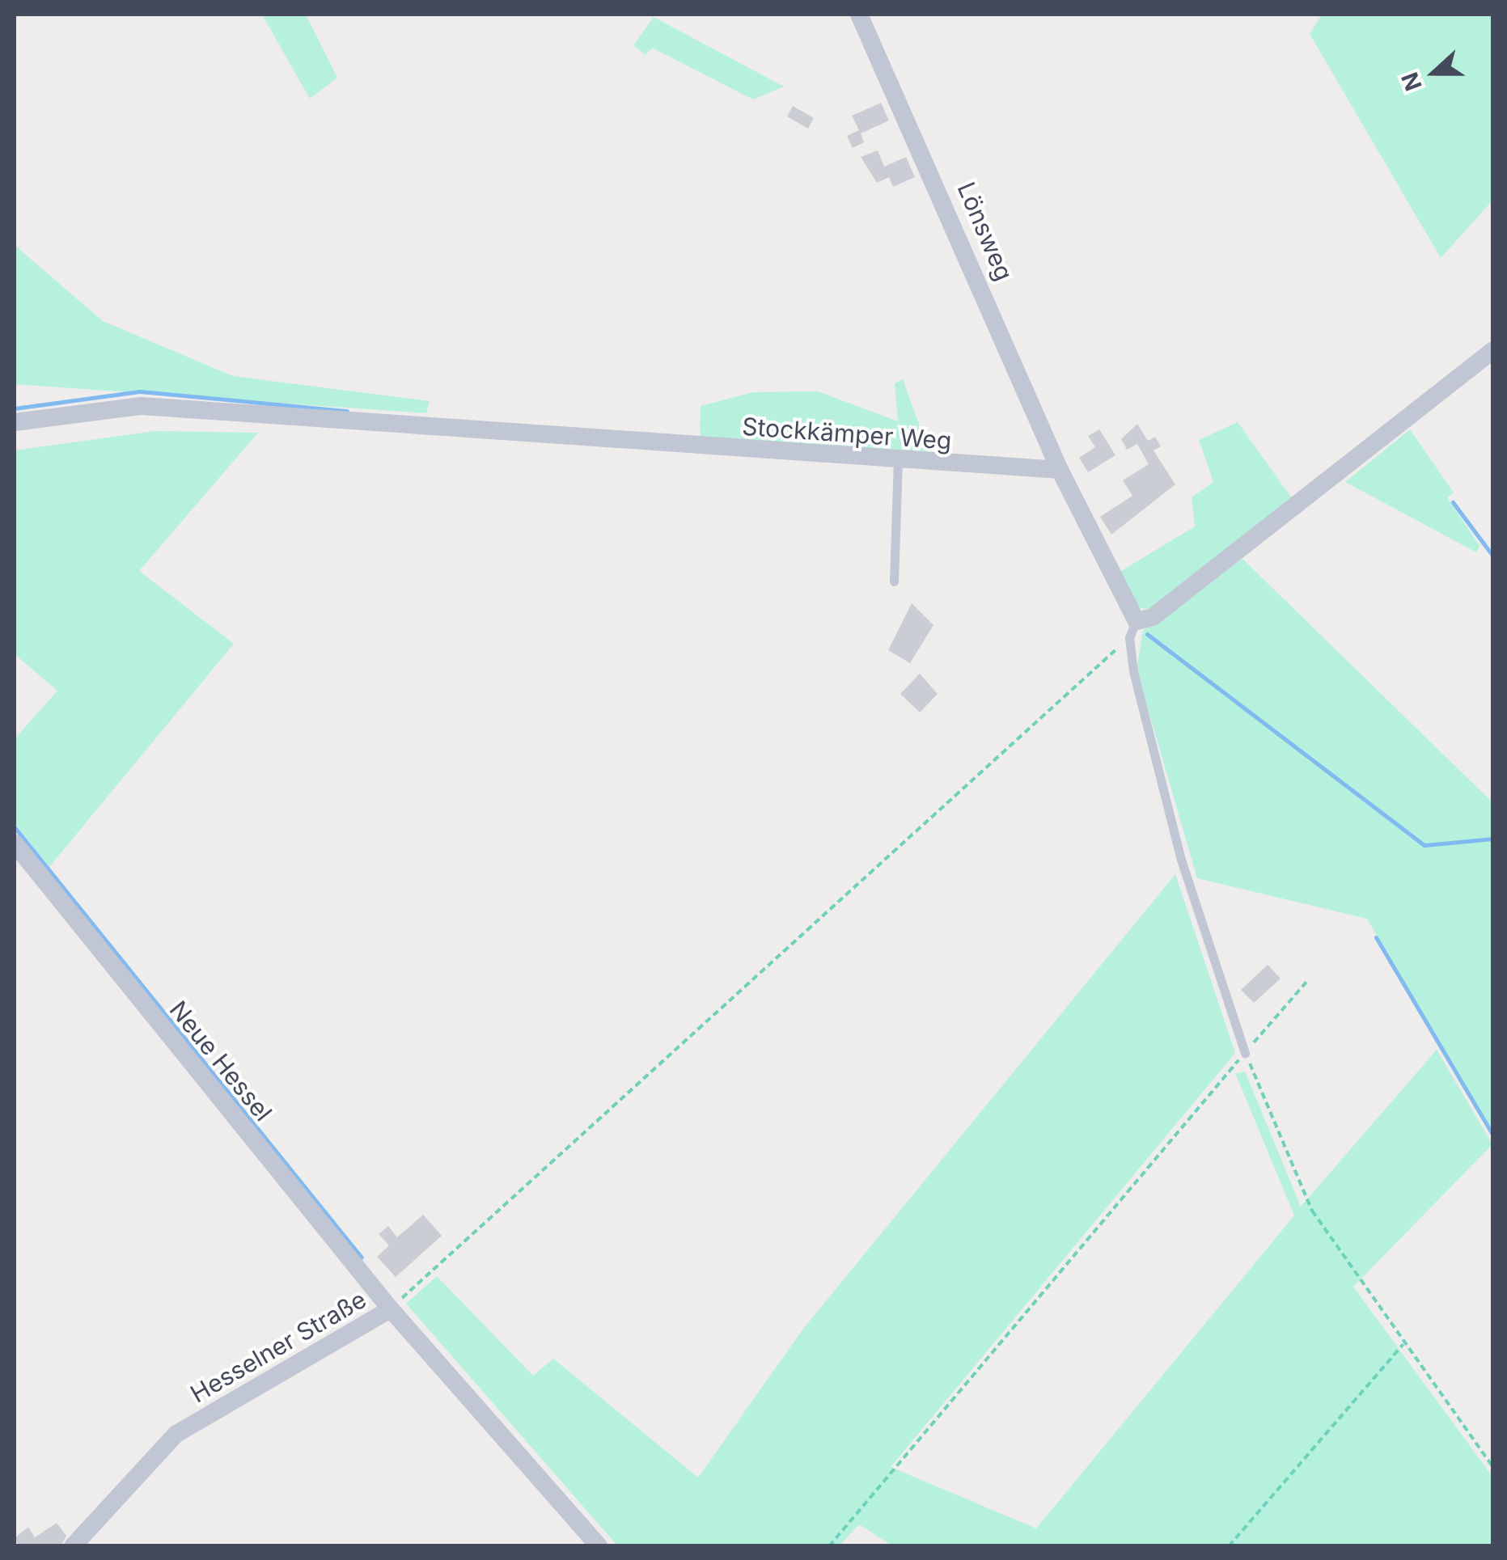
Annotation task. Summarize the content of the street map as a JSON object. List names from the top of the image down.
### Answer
{
  "streets": {
    "street": [
      "Lönsweg",
      "Stockkämper Weg",
      "Neue Hessel",
      "Hesselner Straße"
    ]
  },
  "crossings": [
    ["Lönsweg", "Stockkämper Weg"],
    ["Neue Hessel", "Hesselner Straße"]
  ],
  "north": "left"
}
